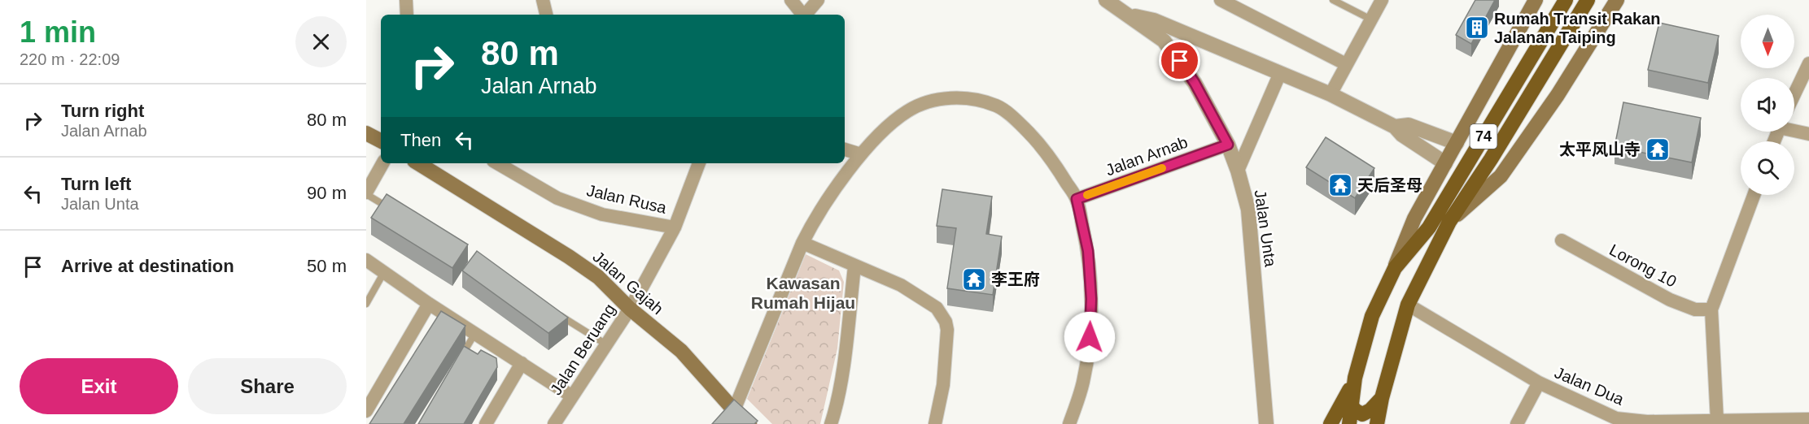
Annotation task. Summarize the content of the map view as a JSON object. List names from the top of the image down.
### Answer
{
  "streets": {
    "main road": ["74", "Jalan Gajah"],
    "street": [
      "Jalan Arnab",
      "Jalan Rusa",
      "Jalan Unta",
      "Lorong 10",
      "Jalan Beruang",
      "Jalan Dua"
    ]
  },
  "crossings": [
    ["74", "Jalan Dua"],
    ["Jalan Arnab", "Jalan Unta"],
    ["Jalan Rusa", "Jalan Beruang"],
    ["Jalan Gajah", "Jalan Beruang"]
  ],
  "districts": ["Kawasan Rumah Hijau"],
  "places": {
    "building": ["Rumah Transit Rakan Jalanan Taiping"],
    "temple": ["太平风山寺", "天后圣母", "李王府"]
  },
  "north": "bottom",
  "page": {
    "heading": ["1 min", "220 m · 22:09"],
    "turn": ["80 m", "Jalan Arnab"],
    "list": [
      {
        "name": "Turn right",
        "note": "Jalan Arnab",
        "value": "80 m"
      },
      {
        "name": "Turn left",
        "note": "Jalan Unta",
        "value": "90 m"
      },
      {
        "name": "Arrive at destination",
        "value": "50 m"
      }
    ],
    "then": "Then",
    "buttons": ["Exit", "Share"]
  }
}
